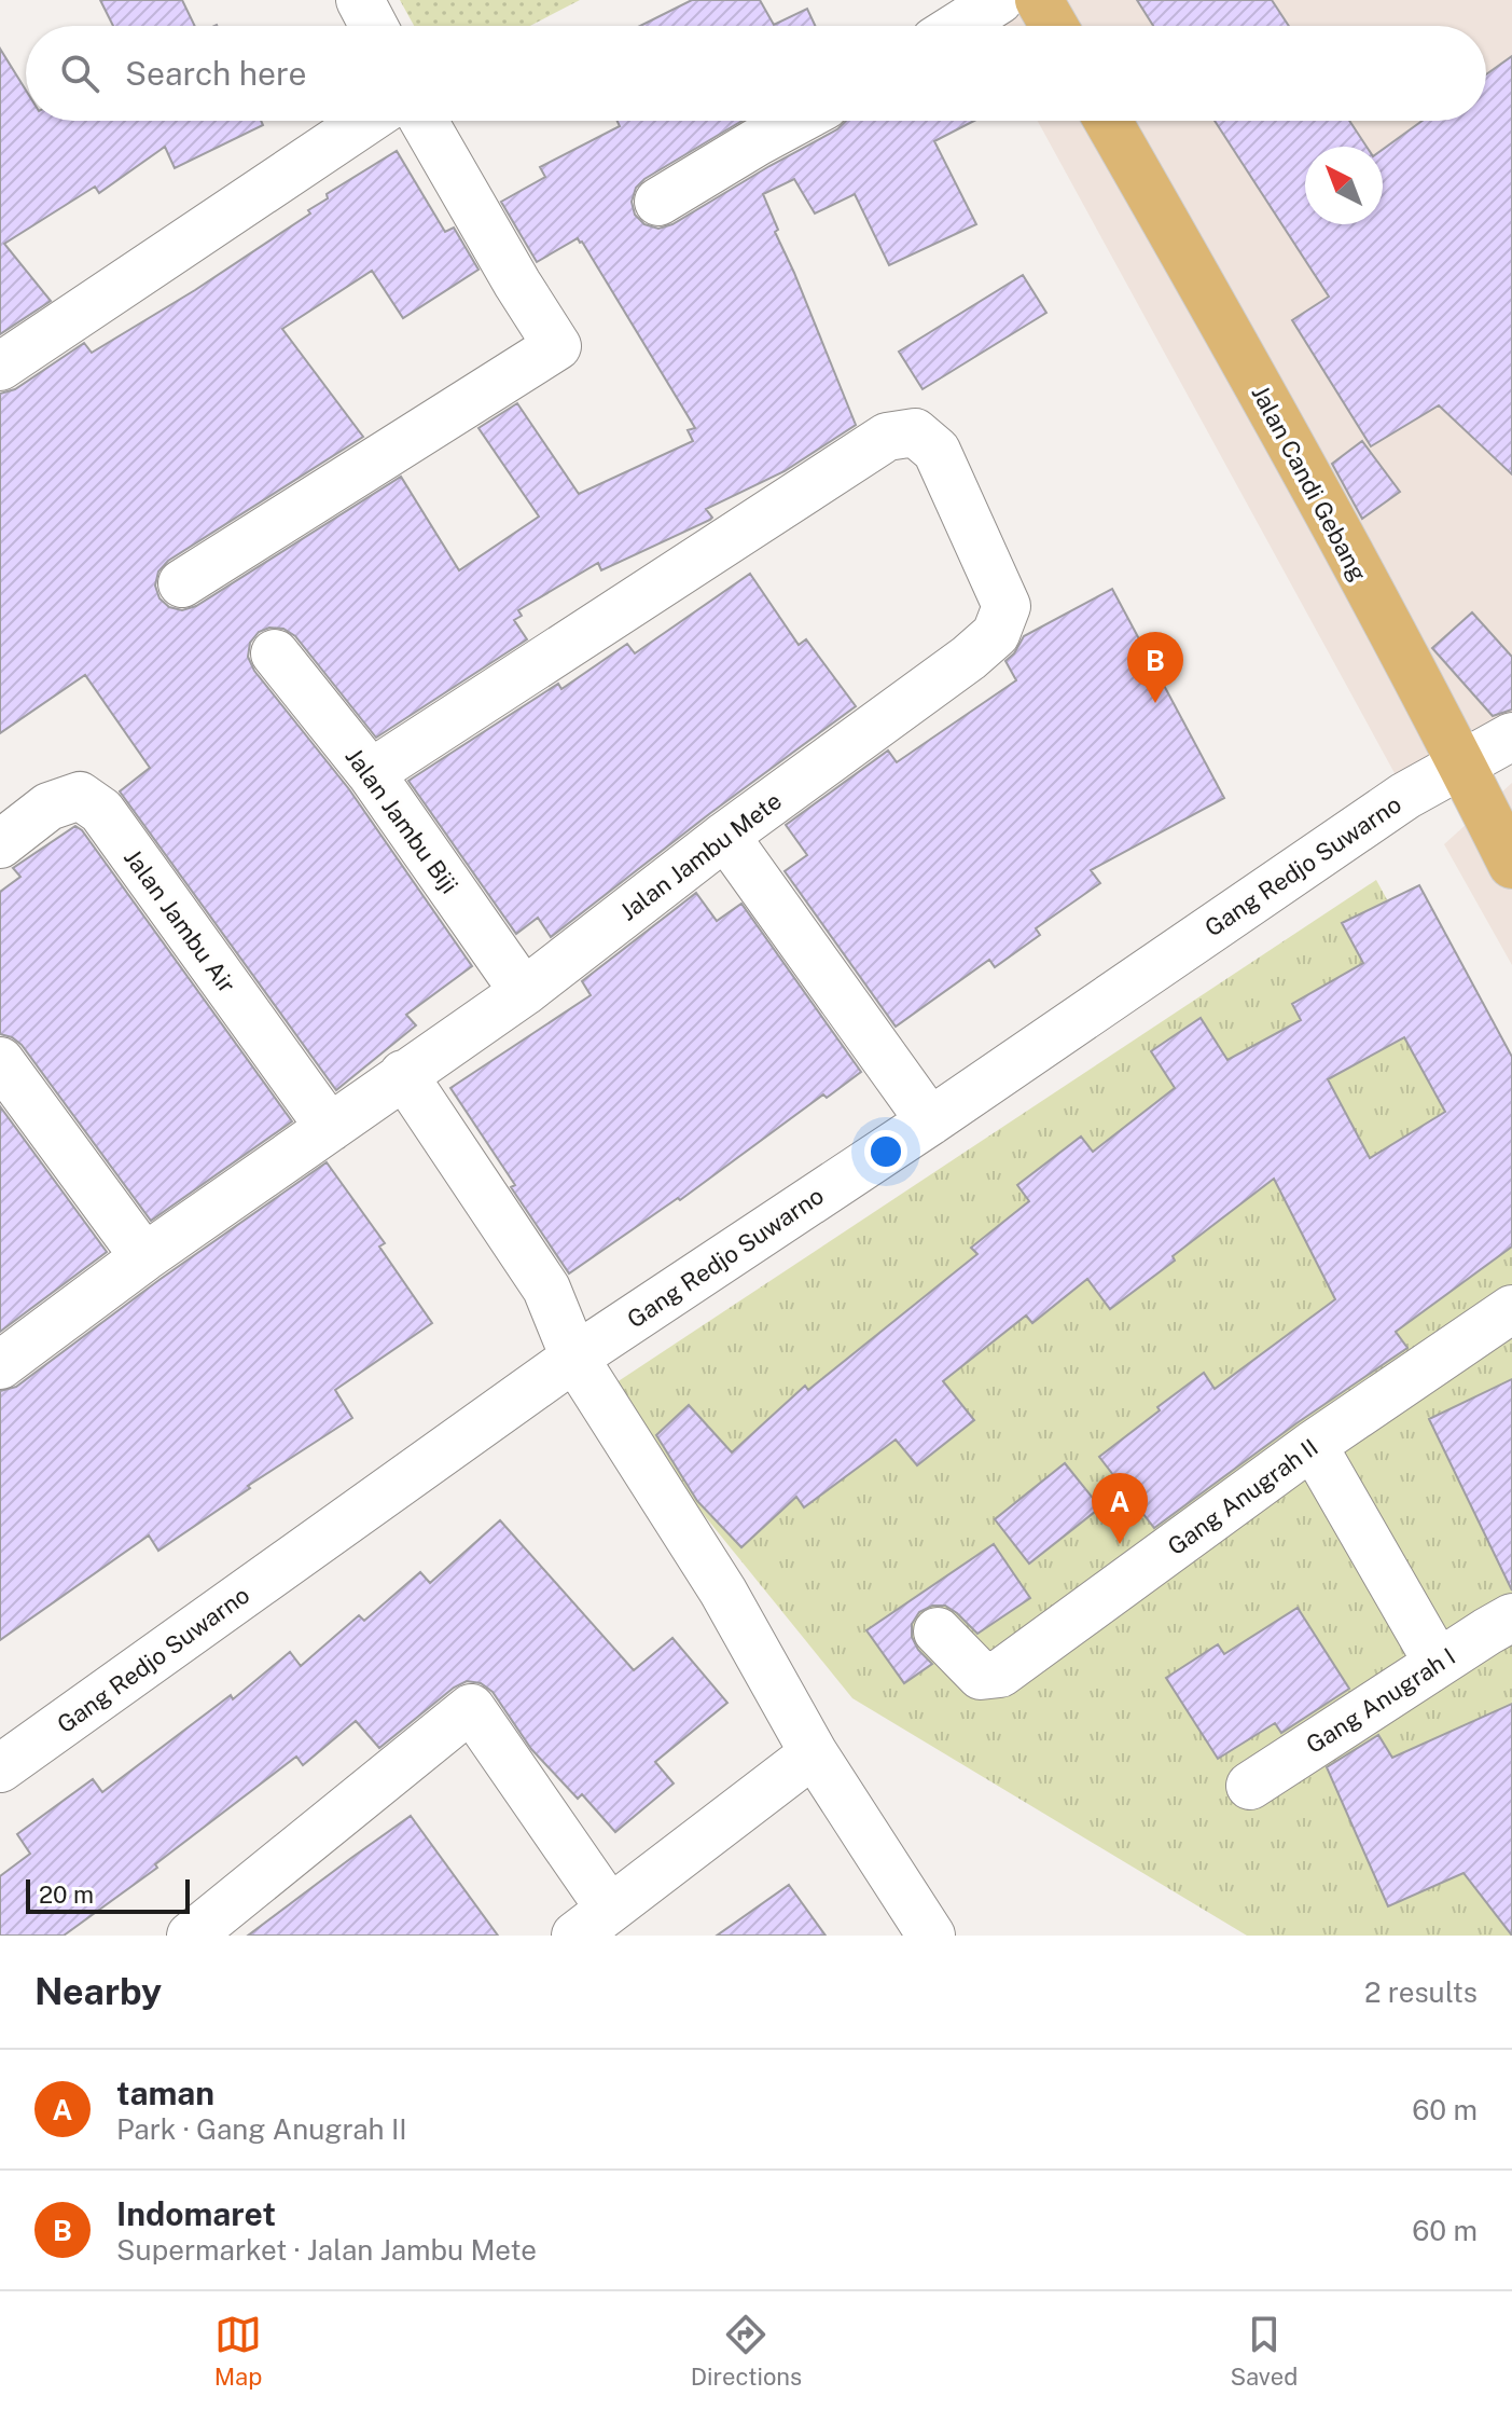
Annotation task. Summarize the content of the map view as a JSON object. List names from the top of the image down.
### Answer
{
  "streets": {
    "main road": ["Jalan Candi Gebang"],
    "street": [
      "Jalan Jambu Biji",
      "Jalan Jambu Mete",
      "Gang Redjo Suwarno",
      "Jalan Jambu Air",
      "Gang Anugrah II",
      "Gang Anugrah I"
    ]
  },
  "crossings": [
    ["Jalan Candi Gebang", "Gang Redjo Suwarno"],
    ["Jalan Jambu Biji", "Jalan Jambu Mete"],
    ["Jalan Jambu Mete", "Jalan Jambu Air"]
  ],
  "scale_bar": "20 m",
  "north": "top left",
  "page": {
    "search": "Search here",
    "pins": ["B", "A"],
    "scale": "20 m",
    "heading": ["Nearby", "2 results"],
    "list": [
      {
        "mark": "A",
        "name": "taman",
        "note": "Park · Gang Anugrah II",
        "value": "60 m"
      },
      {
        "mark": "B",
        "name": "Indomaret",
        "note": "Supermarket · Jalan Jambu Mete",
        "value": "60 m"
      }
    ],
    "nav": ["Map", "Directions", "Saved"]
  }
}
